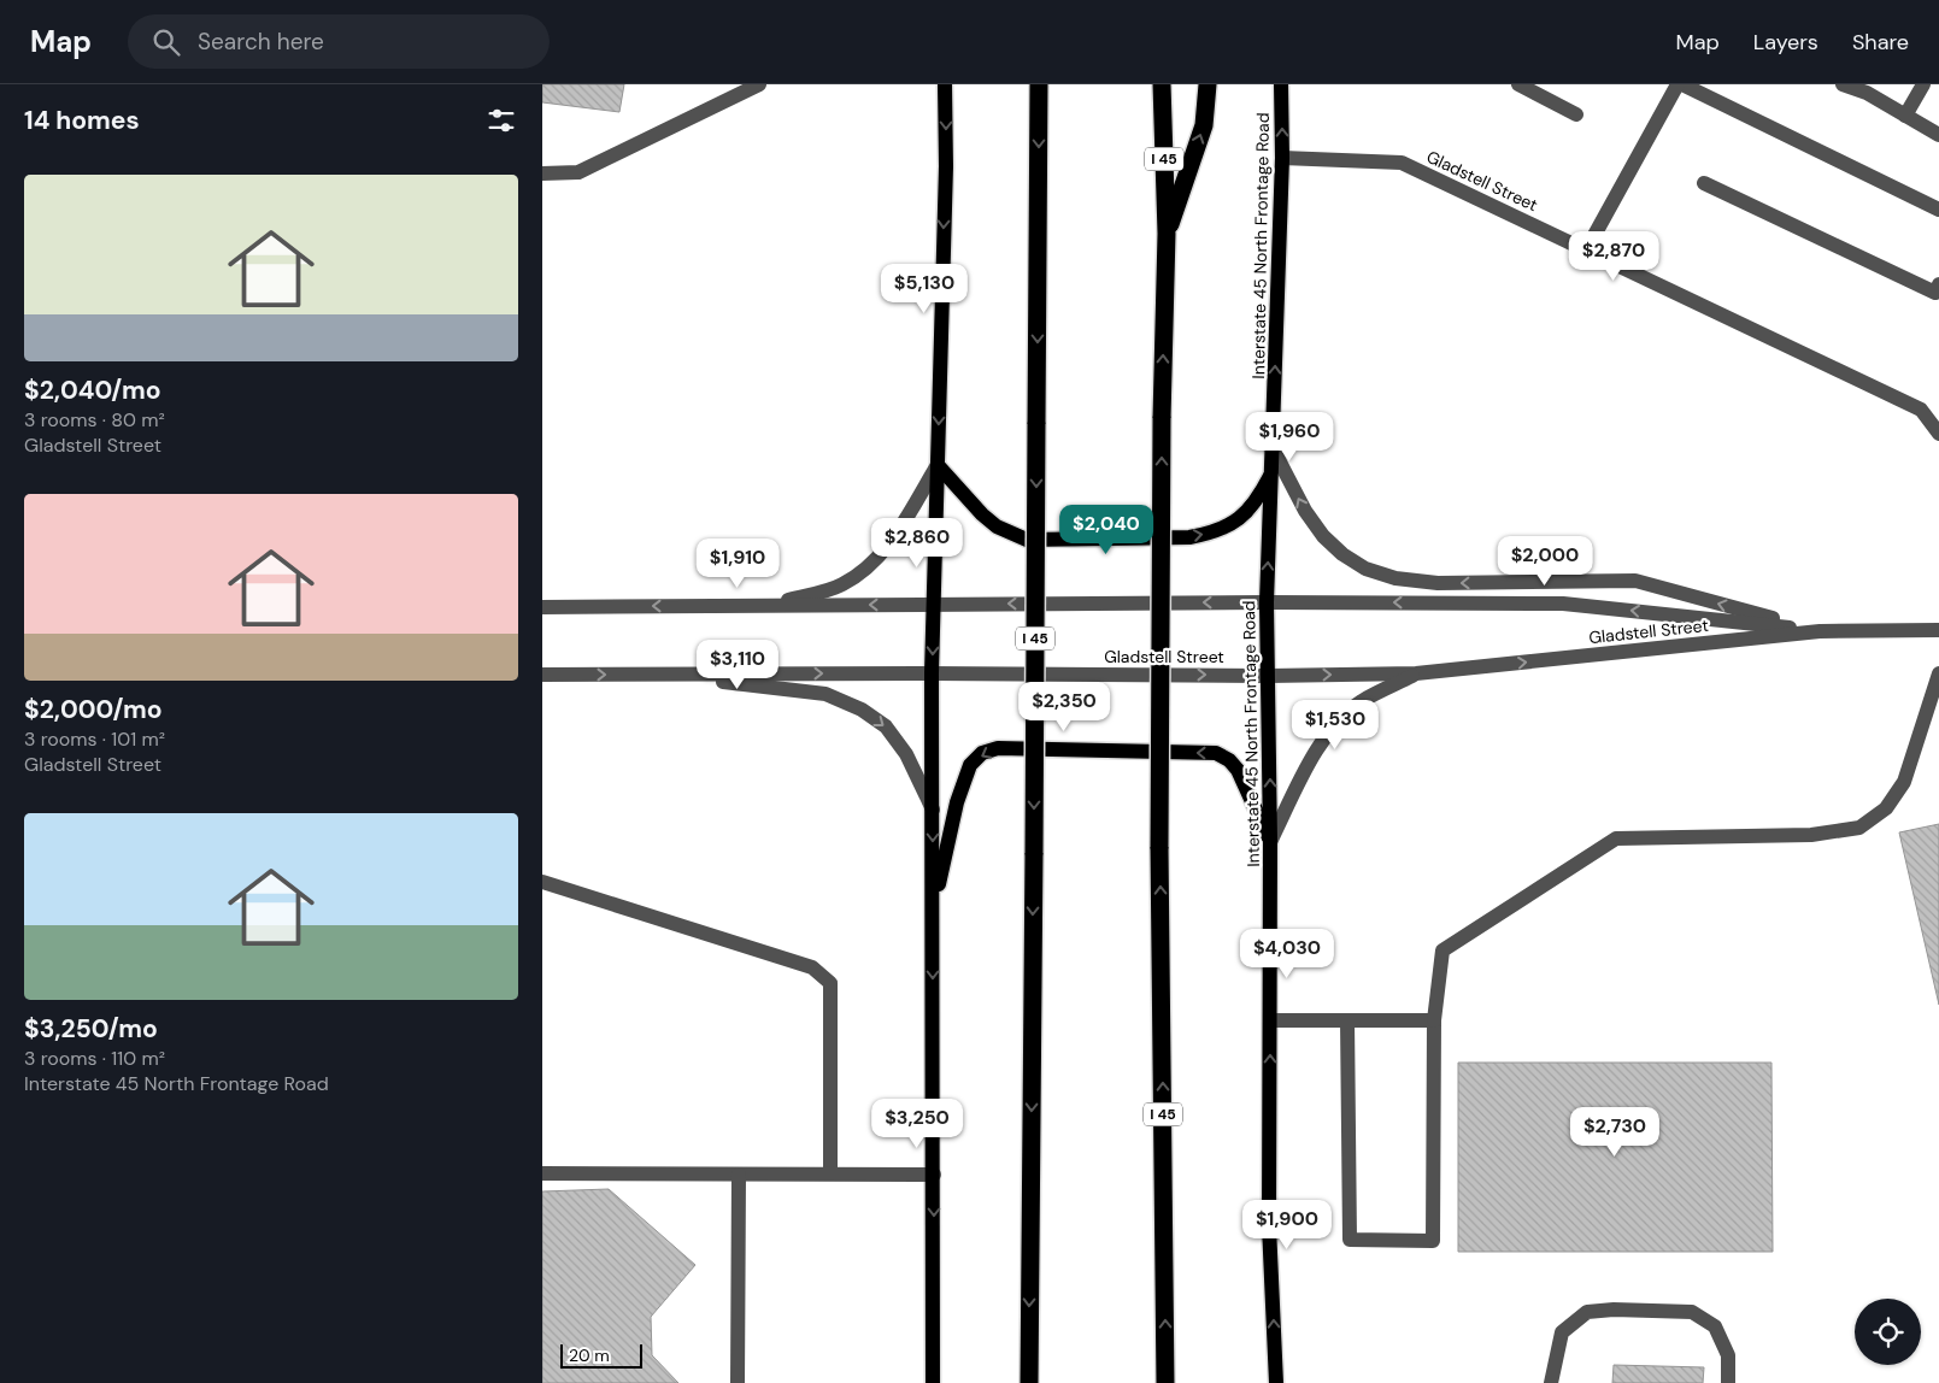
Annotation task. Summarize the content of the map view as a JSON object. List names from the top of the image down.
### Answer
{
  "streets": {
    "highway": ["I 45"],
    "main road": ["Interstate 45 North Frontage Road"],
    "street": ["Gladstell Street"]
  },
  "crossings": [
    ["Gladstell Street", "Interstate 45 North Frontage Road"]
  ],
  "one_way": ["Interstate 45 North Frontage Road"],
  "scale_bar": "20 m",
  "page": {
    "header": "Map",
    "search": "Search here",
    "nav": ["Map", "Layers", "Share"],
    "heading": "14 homes",
    "list": [
      {
        "name": "$2,040/mo",
        "note": "3 rooms · 80 m² · Gladstell Street"
      },
      {
        "name": "$2,000/mo",
        "note": "3 rooms · 101 m² · Gladstell Street"
      },
      {
        "name": "$3,250/mo",
        "note": "3 rooms · 110 m² · Interstate 45 North Frontage Road"
      }
    ],
    "price": [
      "$2,870",
      "$5,130",
      "$1,960",
      "$2,040",
      "$2,860",
      "$2,000",
      "$1,910",
      "$3,110",
      "$2,350",
      "$1,530",
      "$4,030",
      "$3,250",
      "$2,730",
      "$1,900"
    ],
    "scale": "20 m"
  }
}
